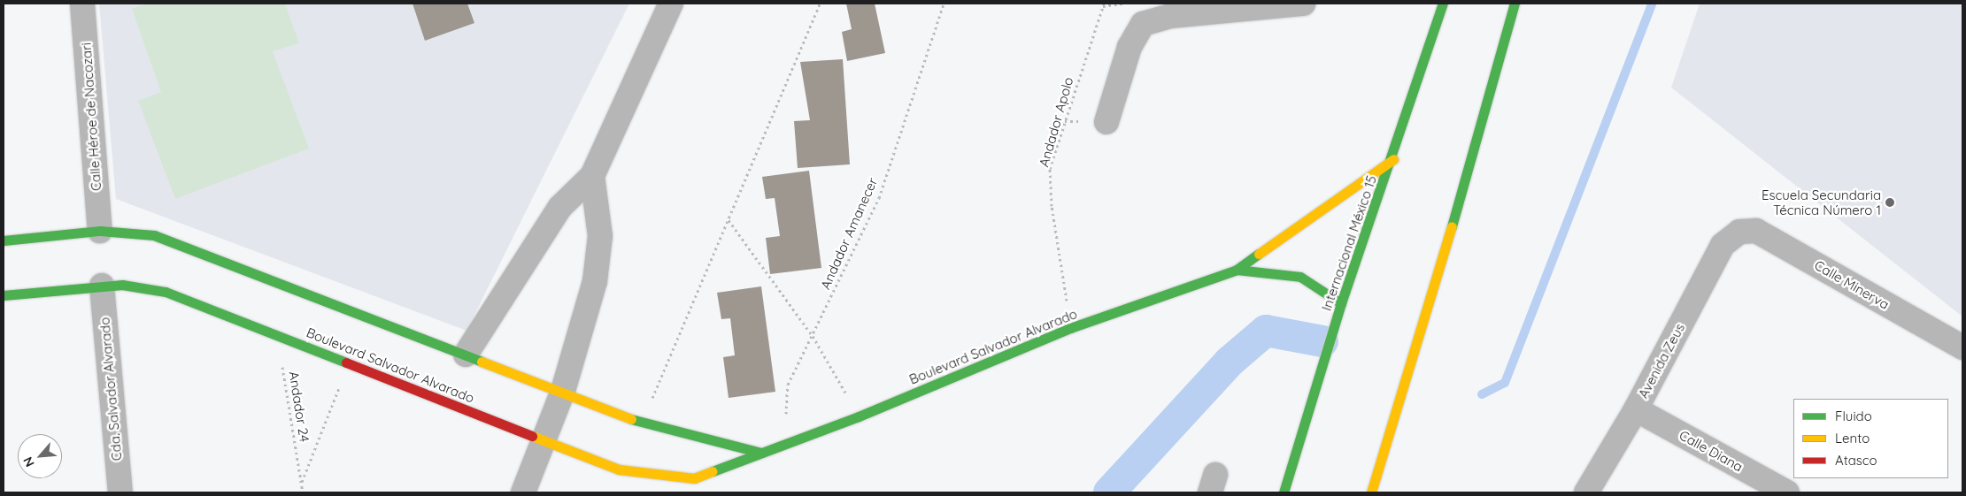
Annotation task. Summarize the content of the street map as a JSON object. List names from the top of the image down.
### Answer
{
  "streets": {
    "street": [
      "Calle Héroe de Nacozari",
      "Internacional México 15",
      "Calle Minerva",
      "Boulevard Salvador Alvarado",
      "Avenida Zeus",
      "Cda. Salvador Alvarado",
      "Calle Diana"
    ],
    "path": ["Andador Apolo", "Andador Amanecer", "Andador 24"]
  },
  "crossings": [
    ["Andador Apolo", "Boulevard Salvador Alvarado"],
    ["Andador Amanecer", "Boulevard Salvador Alvarado"],
    ["Internacional México 15", "Boulevard Salvador Alvarado"],
    ["Calle Minerva", "Avenida Zeus"],
    ["Boulevard Salvador Alvarado", "Cda. Salvador Alvarado"],
    ["Boulevard Salvador Alvarado", "Andador 24"],
    ["Avenida Zeus", "Calle Diana"]
  ],
  "places": ["Escuela Secundaria Técnica Número 1"],
  "legend": ["Fluido", "Lento", "Atasco"],
  "north": "bottom left"
}
